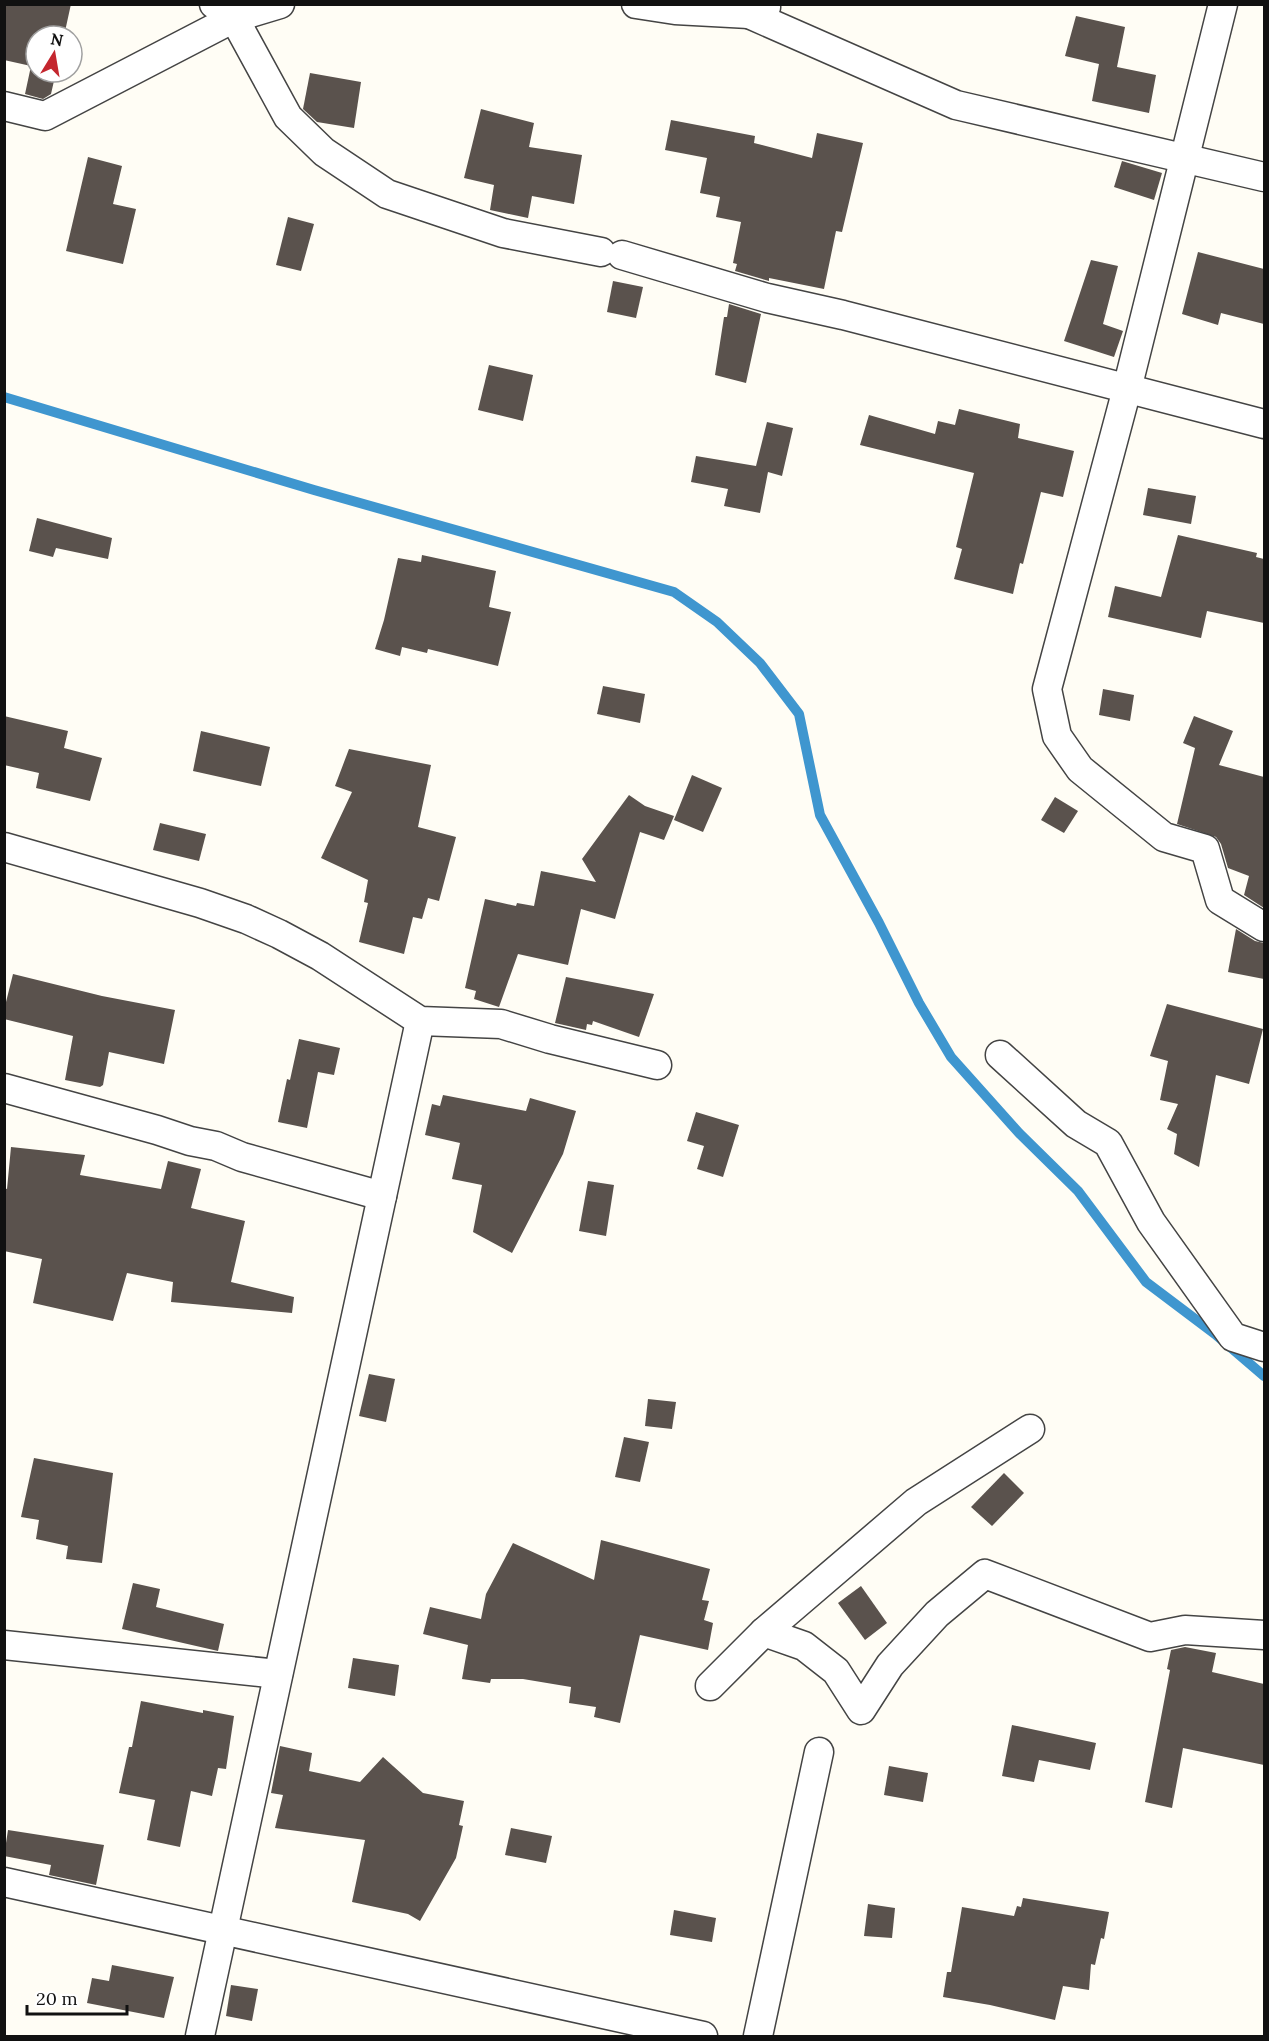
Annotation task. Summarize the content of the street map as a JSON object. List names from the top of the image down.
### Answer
{
  "scale_bar": "20 m",
  "north": "top"
}
